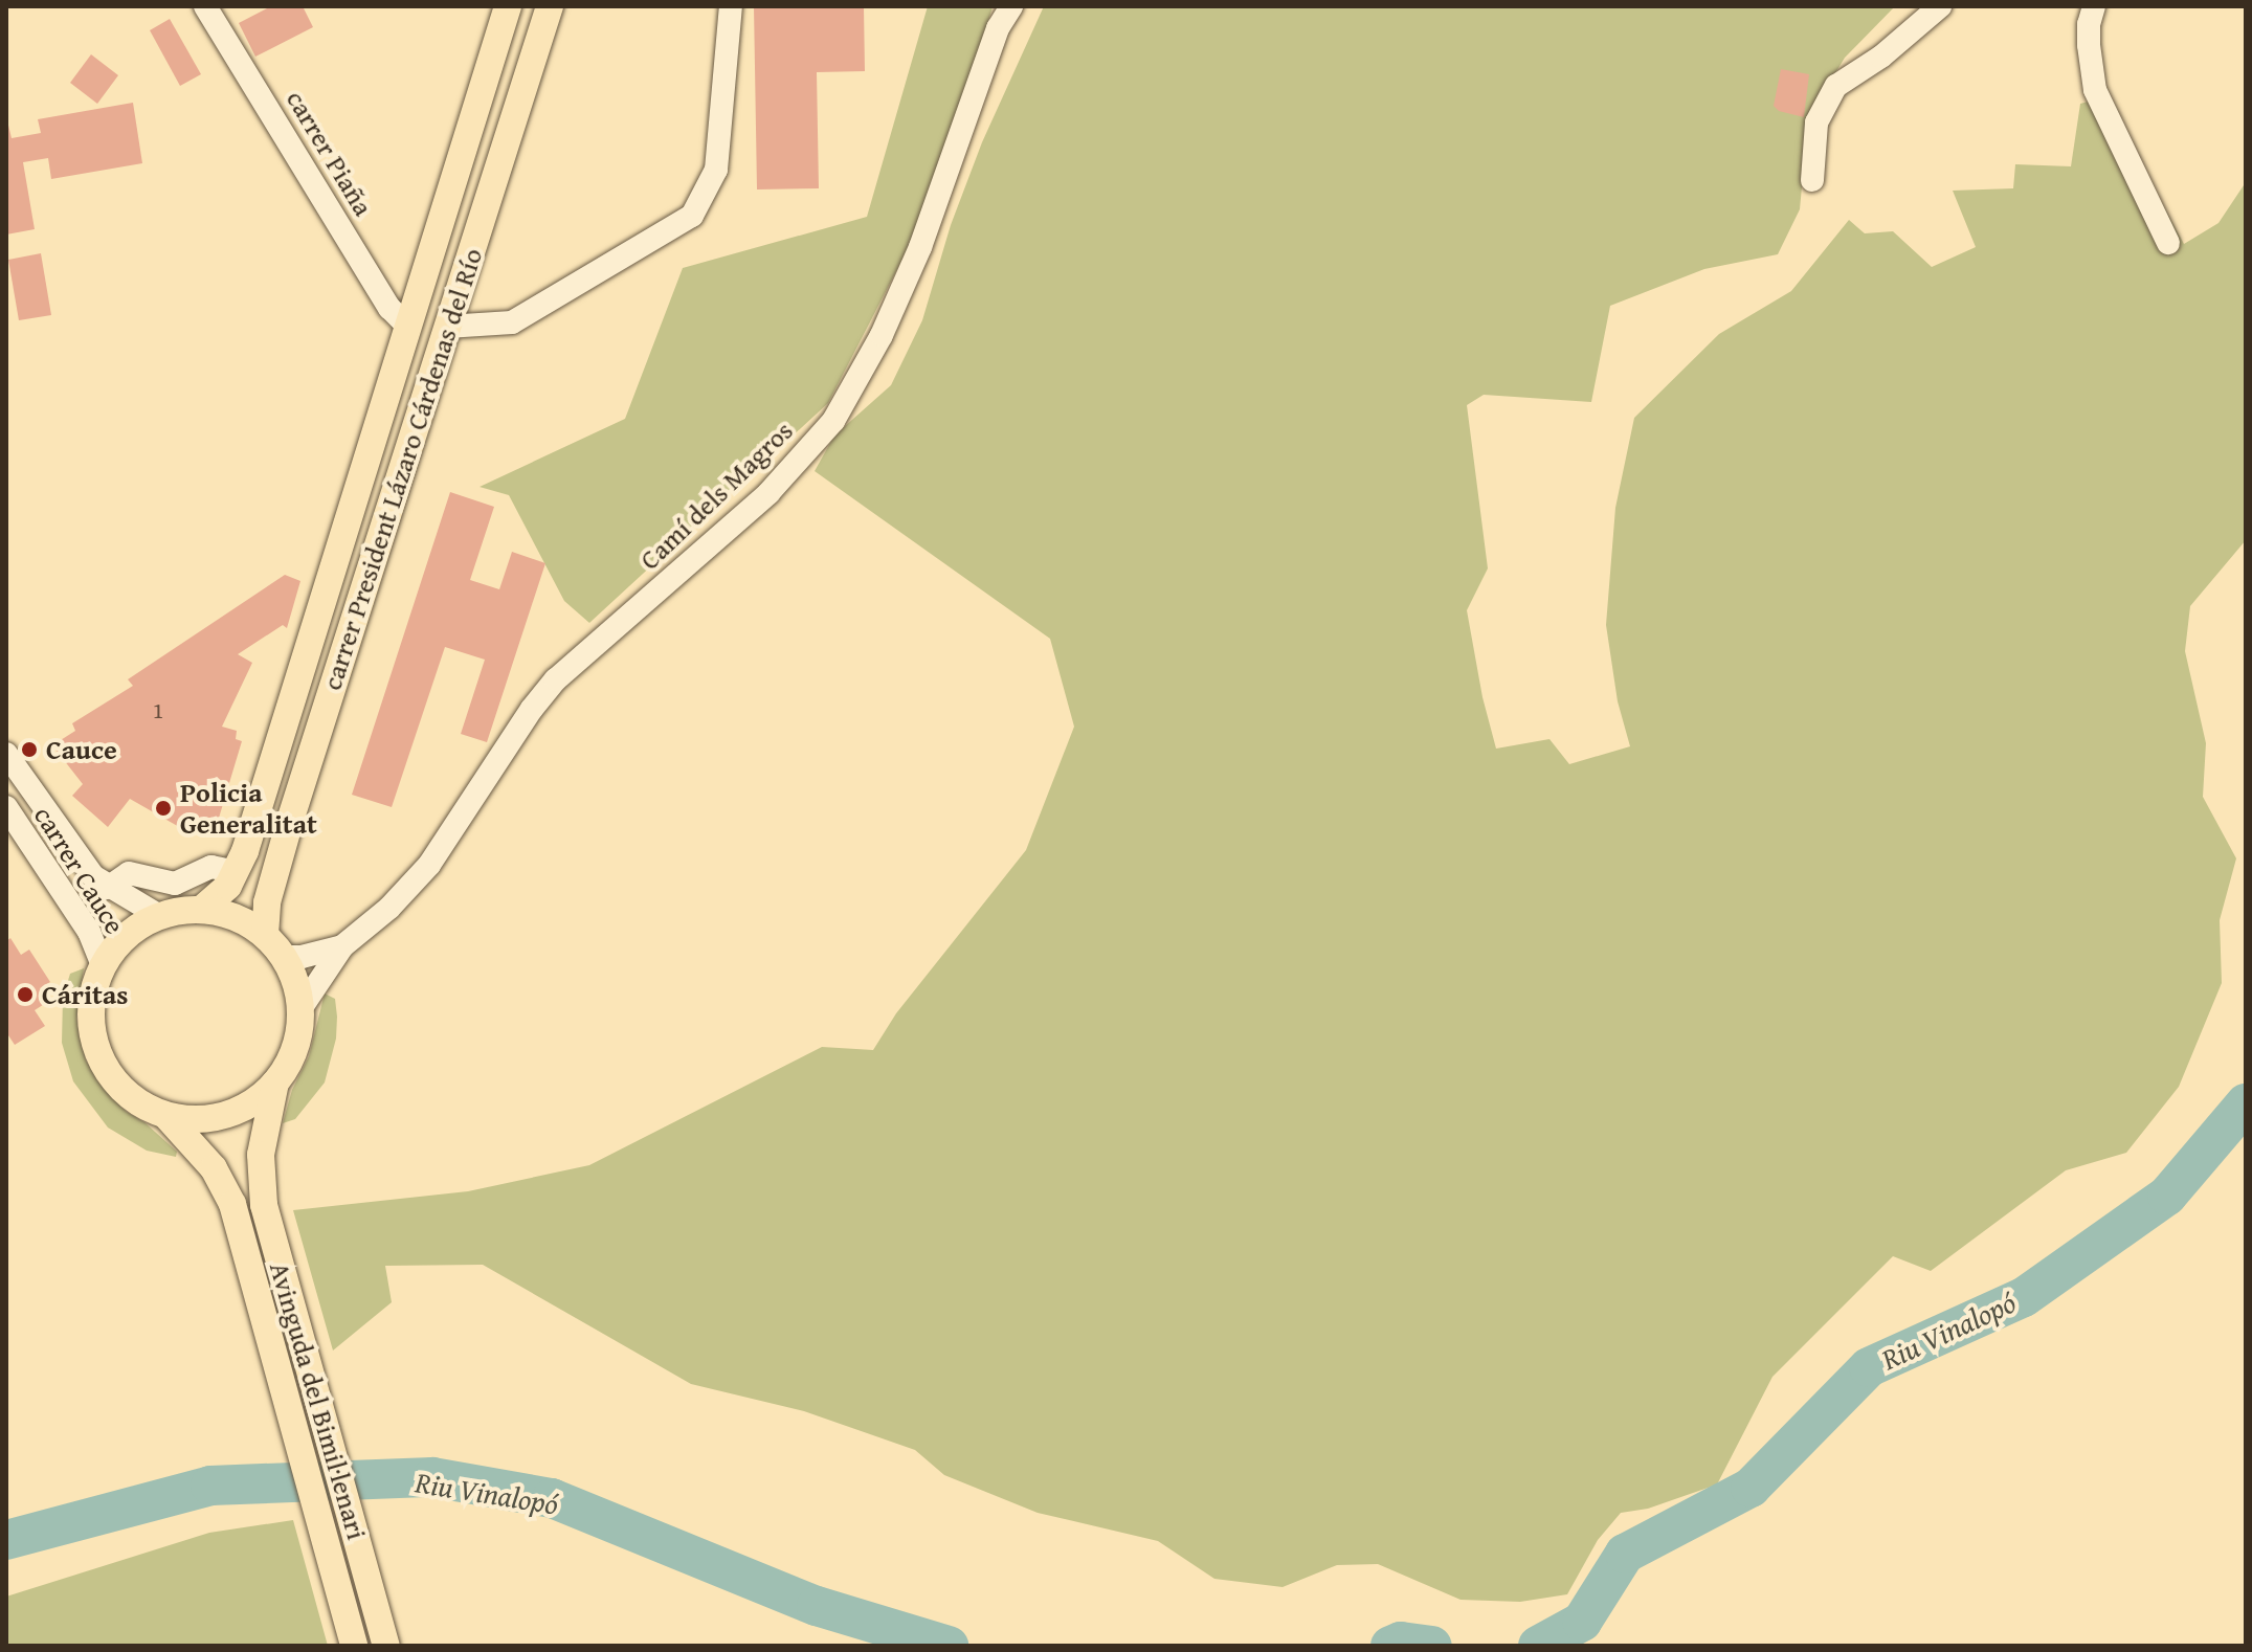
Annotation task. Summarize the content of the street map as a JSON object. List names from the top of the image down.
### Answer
{
  "streets": {
    "main road": ["carrer President Lázaro Cárdenas del Río", "Avinguda del Bimil·lenari"],
    "street": ["carrer Piaña", "Camí dels Magros", "carrer Cauce"]
  },
  "crossings": [
    ["carrer Piaña", "carrer President Lázaro Cárdenas del Río"],
    ["carrer President Lázaro Cárdenas del Río", "Camí dels Magros"],
    ["carrer President Lázaro Cárdenas del Río", "carrer Cauce"],
    ["carrer President Lázaro Cárdenas del Río", "Avinguda del Bimil·lenari"],
    ["Camí dels Magros", "carrer Cauce"],
    ["Camí dels Magros", "Avinguda del Bimil·lenari"],
    ["carrer Cauce", "Avinguda del Bimil·lenari"]
  ],
  "water": ["Riu Vinalopó"],
  "places": ["Cauce", "Policia Generalitat", "Cáritas"],
  "house_numbers": ["1"]
}
